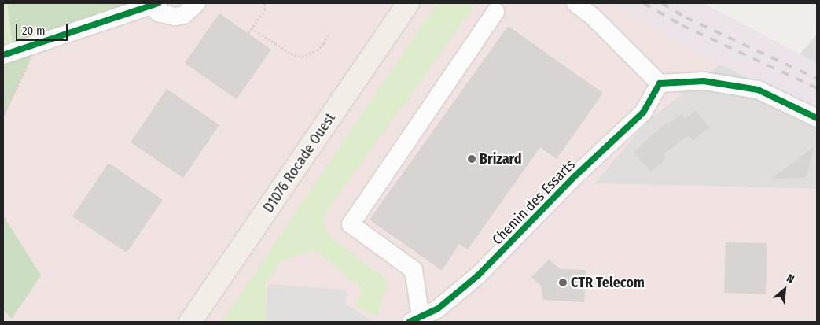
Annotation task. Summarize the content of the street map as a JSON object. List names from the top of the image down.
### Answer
{
  "streets": {
    "main road": ["D1076 Rocade Ouest"],
    "street": ["Chemin des Essarts"]
  },
  "places": ["Brizard", "CTR Telecom"],
  "scale_bar": "20 m",
  "north": "top right"
}
